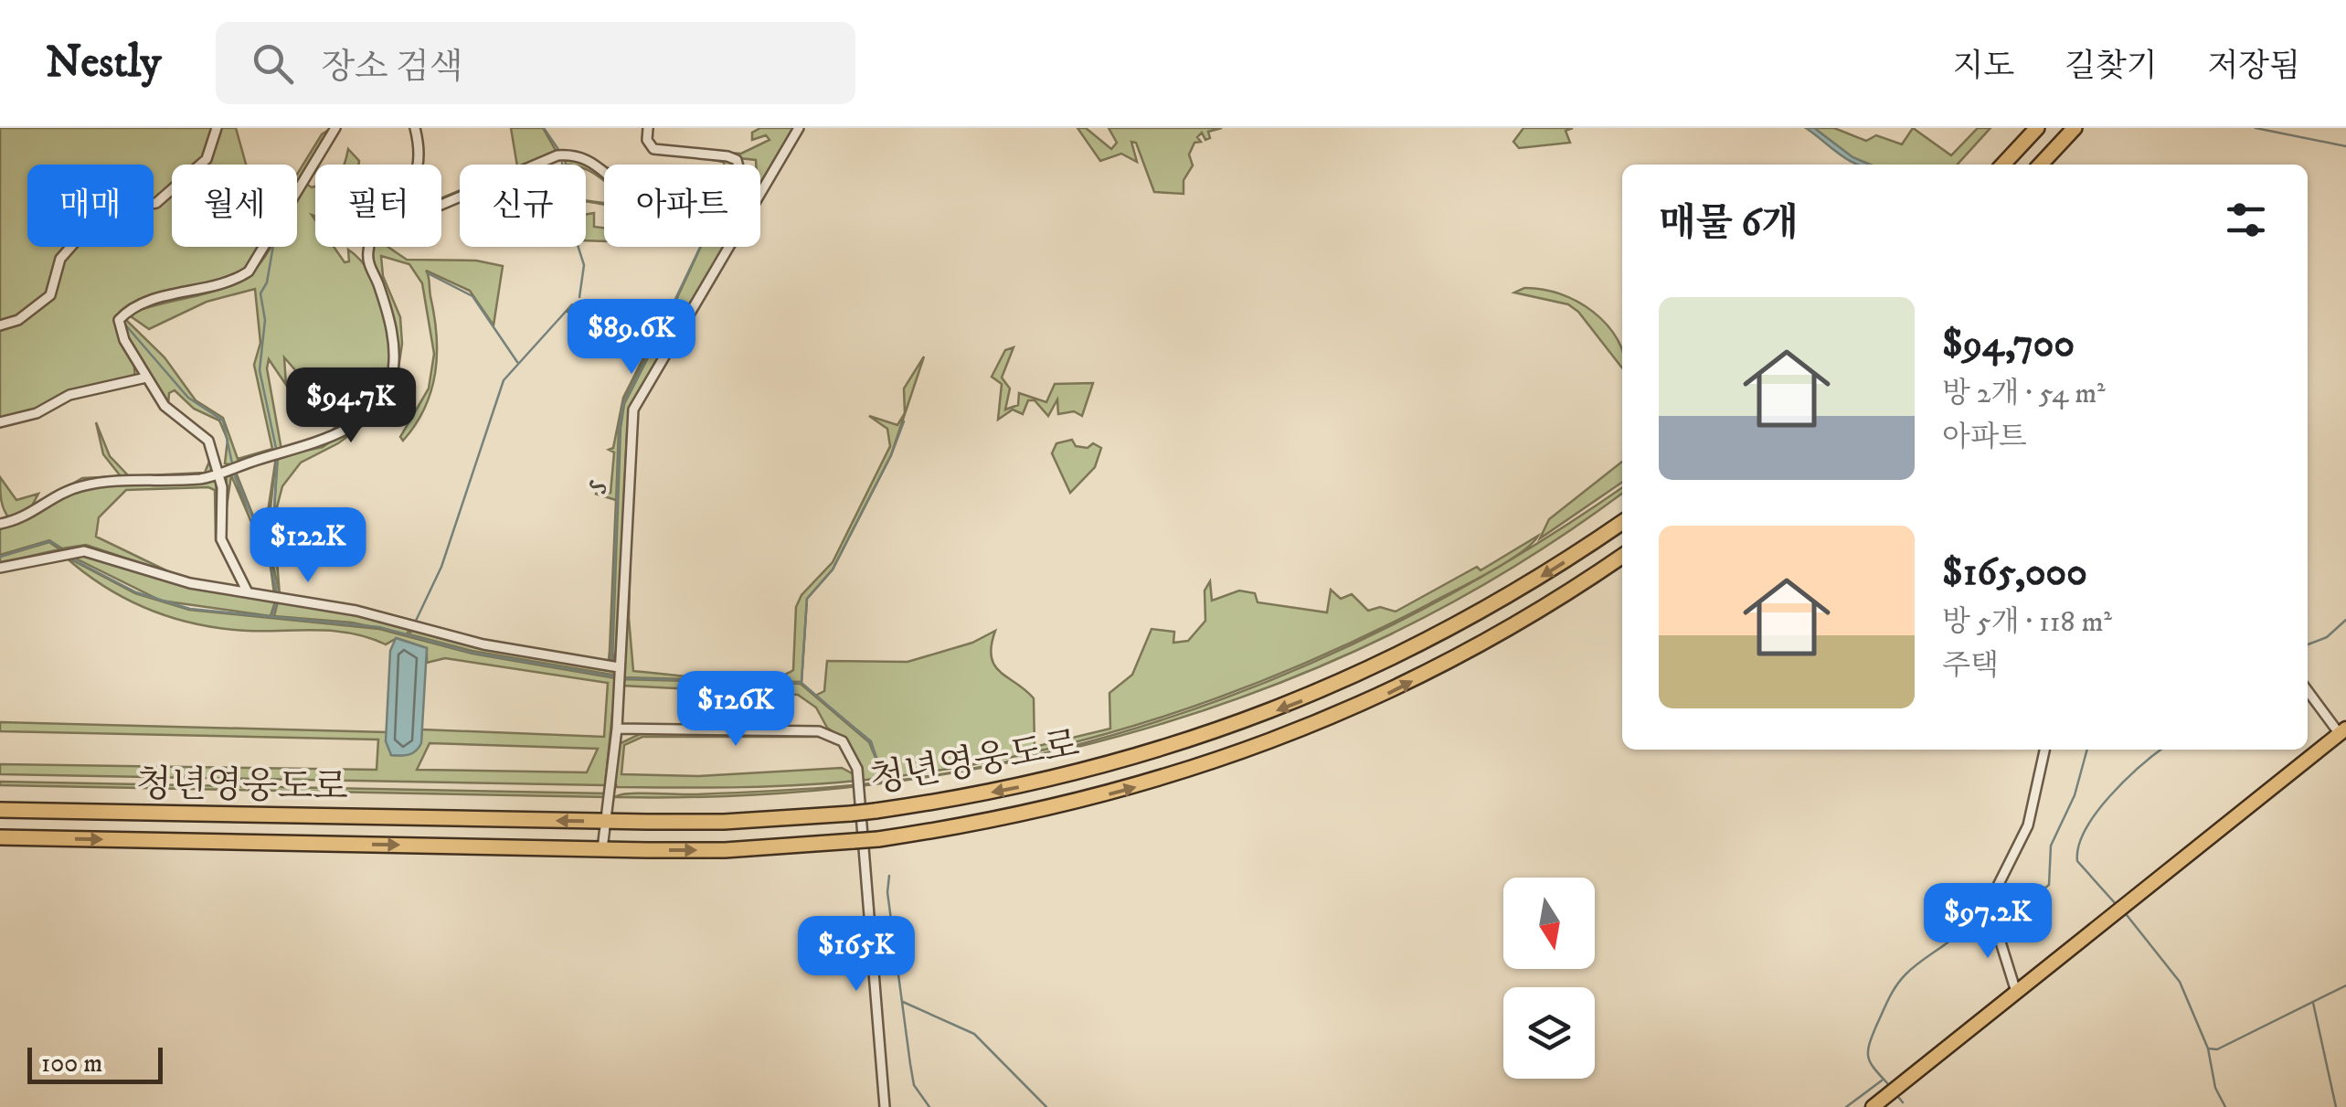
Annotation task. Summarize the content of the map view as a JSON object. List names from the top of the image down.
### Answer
{
  "streets": {
    "highway": ["청년영웅도로"]
  },
  "water": ["s"],
  "scale_bar": "100 m",
  "north": "bottom",
  "page": {
    "header": "Nestly",
    "search": "장소 검색",
    "nav": ["지도", "길찾기", "저장됨"],
    "chip": [
      "매매",
      "월세",
      "필터",
      "신규",
      "아파트"
    ],
    "heading": "매물 6개",
    "list": [
      {
        "name": "$94,700",
        "note": "방 2개 · 54 m² · 아파트"
      },
      {
        "name": "$165,000",
        "note": "방 5개 · 118 m² · 주택"
      }
    ],
    "price": [
      "$89.6K",
      "$94.7K",
      "$122K",
      "$126K",
      "$97.2K",
      "$165K"
    ],
    "scale": "100 m"
  }
}
